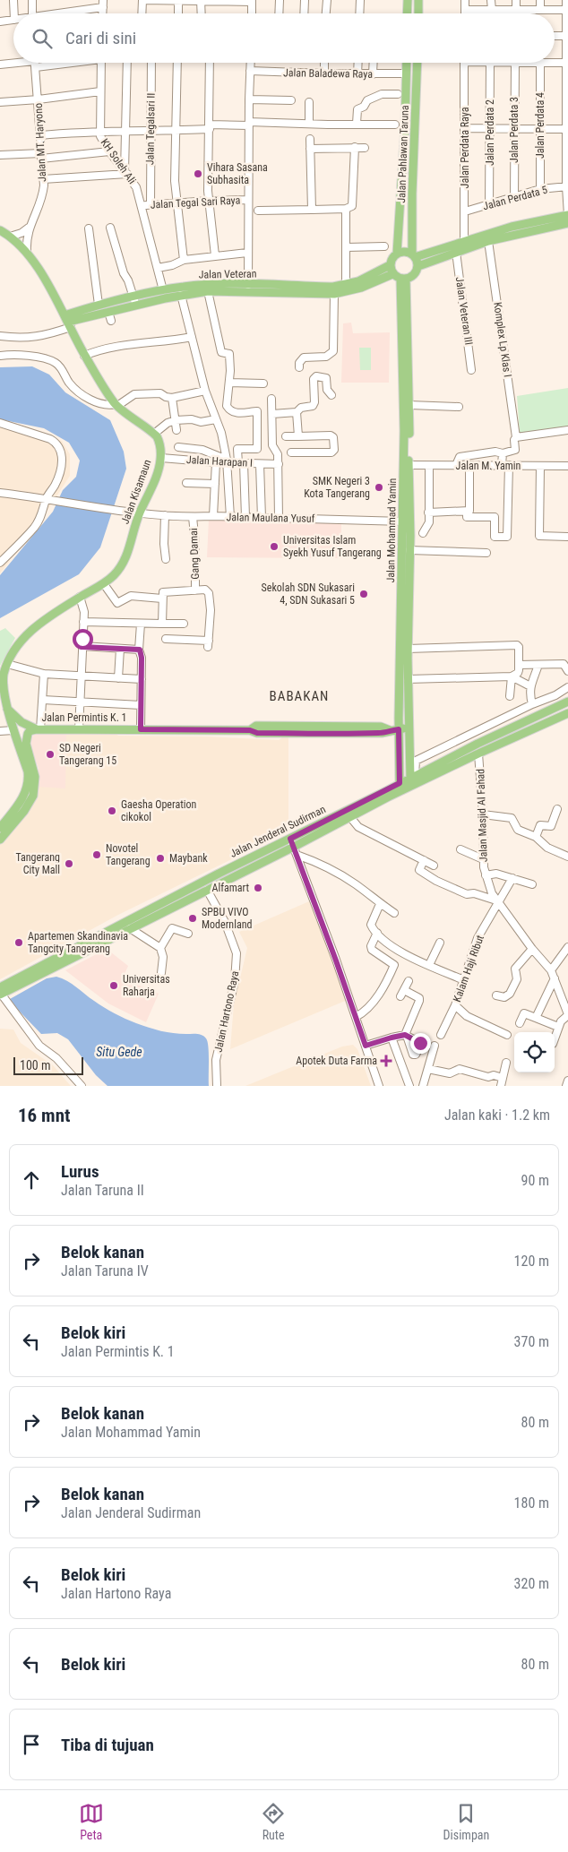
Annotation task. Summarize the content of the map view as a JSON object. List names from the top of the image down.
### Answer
{
  "streets": {
    "main road": [
      "Jalan Pahlawan Taruna",
      "Jalan Veteran",
      "Jalan Kisamaun",
      "Jalan Mohammad Yamin",
      "Jalan Permintis K. 1",
      "Jalan Jenderal Sudirman"
    ],
    "street": [
      "Jalan Baladewa Raya",
      "Jalan Perdata 4",
      "Jalan Tegalsari II",
      "Jalan Perdata 3",
      "Jalan Perdata 2",
      "Jalan MT. Haryono",
      "Jalan Perdata Raya",
      "KH Soleh Ali",
      "Jalan Perdata 5",
      "Jalan Tegal Sari Raya",
      "Jalan Veteran III",
      "Komplex Lp Klas I",
      "Jalan Harapan I",
      "Jalan M. Yamin",
      "Jalan Maulana Yusuf",
      "Gang Damai",
      "Jalan Masjid Al Fahad",
      "Kalam Haji Ribut",
      "Jalan Hartono Raya"
    ]
  },
  "crossings": [
    ["Jalan Baladewa Raya", "Jalan Pahlawan Taruna"],
    ["Jalan Perdata 4", "Jalan Perdata 5"],
    ["Jalan Tegalsari II", "Jalan Tegal Sari Raya"],
    ["Jalan Perdata 3", "Jalan Perdata 5"],
    ["Jalan Perdata 2", "Jalan Perdata 5"],
    ["Jalan Perdata Raya", "Jalan Perdata 5"],
    ["Jalan Pahlawan Taruna", "Jalan Veteran"],
    ["Jalan Pahlawan Taruna", "Jalan Mohammad Yamin"],
    ["KH Soleh Ali", "Jalan Tegal Sari Raya"],
    ["KH Soleh Ali", "Jalan Veteran"],
    ["Jalan Veteran", "Jalan Mohammad Yamin"],
    ["Jalan Harapan I", "Jalan Kisamaun"],
    ["Jalan M. Yamin", "Jalan Mohammad Yamin"],
    ["Jalan Kisamaun", "Jalan Maulana Yusuf"],
    ["Jalan Kisamaun", "Jalan Permintis K. 1"],
    ["Jalan Maulana Yusuf", "Jalan Mohammad Yamin"],
    ["Jalan Maulana Yusuf", "Gang Damai"],
    ["Jalan Mohammad Yamin", "Jalan Permintis K. 1"],
    ["Jalan Mohammad Yamin", "Jalan Jenderal Sudirman"],
    ["Jalan Masjid Al Fahad", "Jalan Jenderal Sudirman"],
    ["Jalan Masjid Al Fahad", "Kalam Haji Ribut"],
    ["Jalan Jenderal Sudirman", "Jalan Hartono Raya"]
  ],
  "districts": ["BABAKAN"],
  "water": ["Situ Gede"],
  "places": {
    "other": [
      "Vihara Sasana Subhasita",
      "SMK Negeri 3 Kota Tangerang",
      "Universitas Islam Syekh Yusuf Tangerang",
      "Sekolah SDN Sukasari 4, SDN Sukasari 5",
      "SD Negeri Tangerang 15",
      "Gaesha Operation cikokol",
      "Novotel Tangerang",
      "Maybank",
      "Tangerang City Mall",
      "Alfamart",
      "SPBU VIVO Modernland",
      "Apartemen Skandinavia Tangcity Tangerang",
      "Universitas Raharja"
    ],
    "health": ["Apotek Duta Farma"]
  },
  "scale_bar": "100 m",
  "page": {
    "search": "Cari di sini",
    "scale": "100 m",
    "heading": ["16 mnt", "Jalan kaki · 1.2 km"],
    "list": [
      ["Lurus", "Jalan Taruna II", "90 m"],
      ["Belok kanan", "Jalan Taruna IV", "120 m"],
      ["Belok kiri", "Jalan Permintis K. 1", "370 m"],
      ["Belok kanan", "Jalan Mohammad Yamin", "80 m"],
      ["Belok kanan", "Jalan Jenderal Sudirman", "180 m"],
      ["Belok kiri", "Jalan Hartono Raya", "320 m"],
      ["Belok kiri", "80 m"],
      "Tiba di tujuan"
    ],
    "nav": ["Peta", "Rute", "Disimpan"]
  }
}
